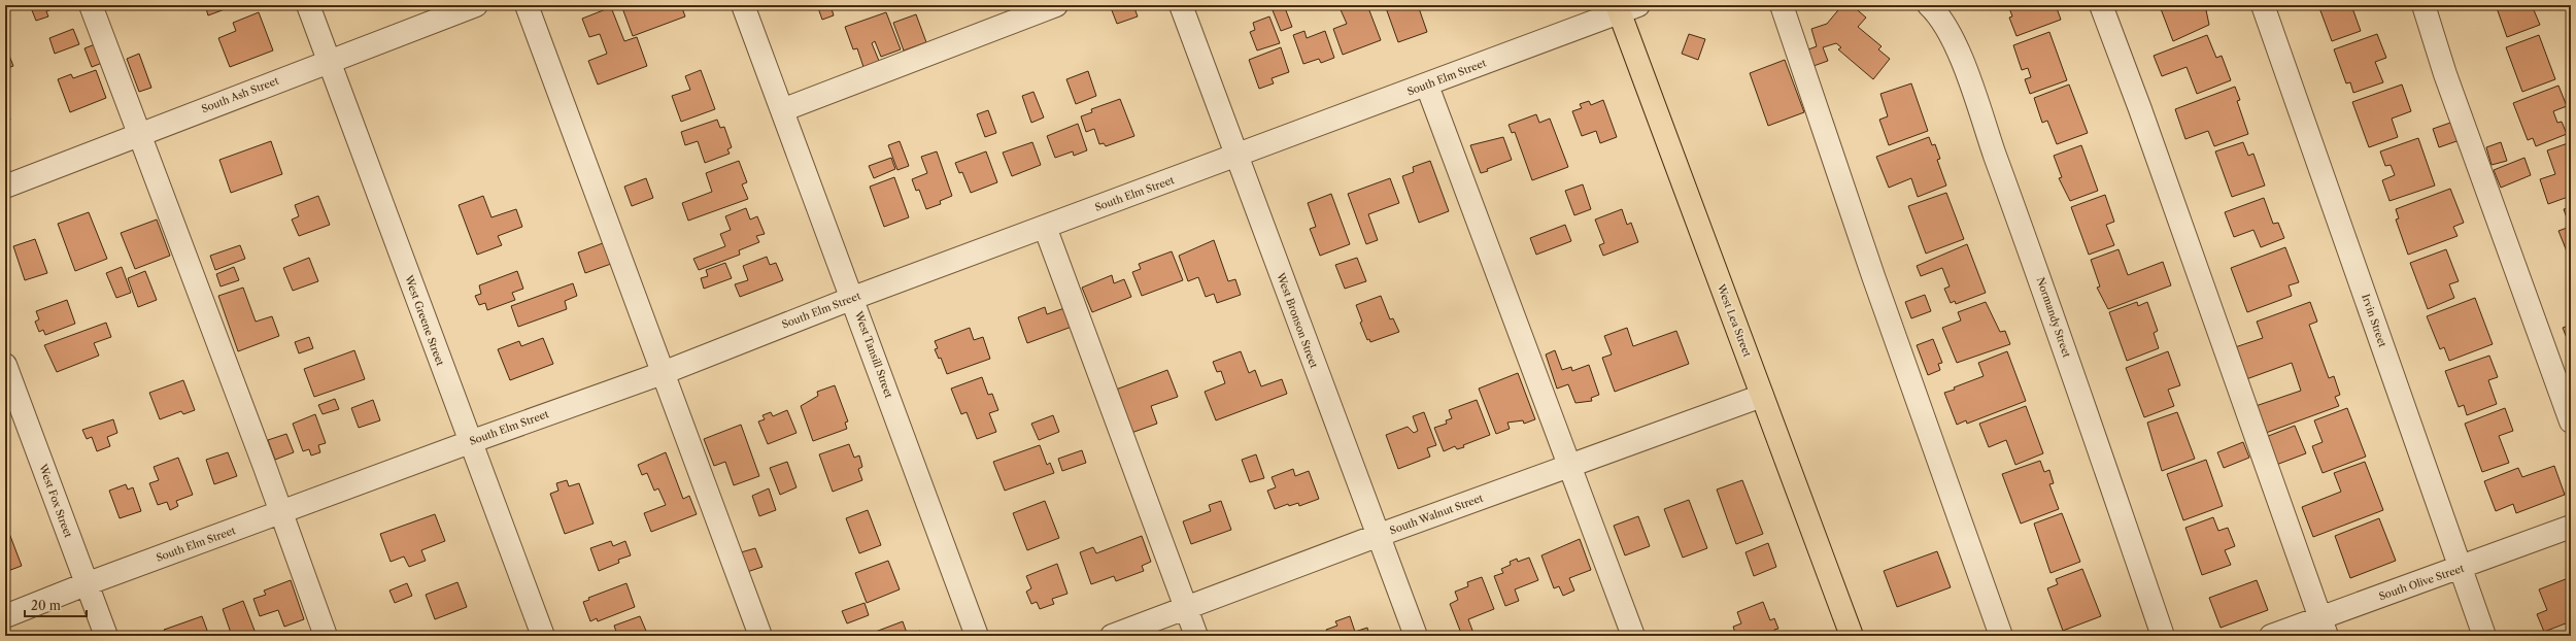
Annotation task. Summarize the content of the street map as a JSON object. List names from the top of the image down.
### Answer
{
  "streets": {
    "main road": ["West Lea Street"],
    "street": [
      "South Elm Street",
      "South Ash Street",
      "Normandy Street",
      "West Greene Street",
      "West Bronson Street",
      "Irvin Street",
      "West Tansill Street",
      "West Fox Street",
      "South Walnut Street",
      "South Olive Street"
    ]
  },
  "crossings": [
    ["South Elm Street", "West Greene Street"],
    ["South Elm Street", "West Bronson Street"],
    ["South Elm Street", "West Lea Street"],
    ["South Elm Street", "West Tansill Street"],
    ["South Elm Street", "West Fox Street"],
    ["South Ash Street", "West Greene Street"],
    ["West Bronson Street", "South Walnut Street"],
    ["West Lea Street", "South Walnut Street"],
    ["Irvin Street", "South Olive Street"]
  ],
  "scale_bar": "20 m"
}
